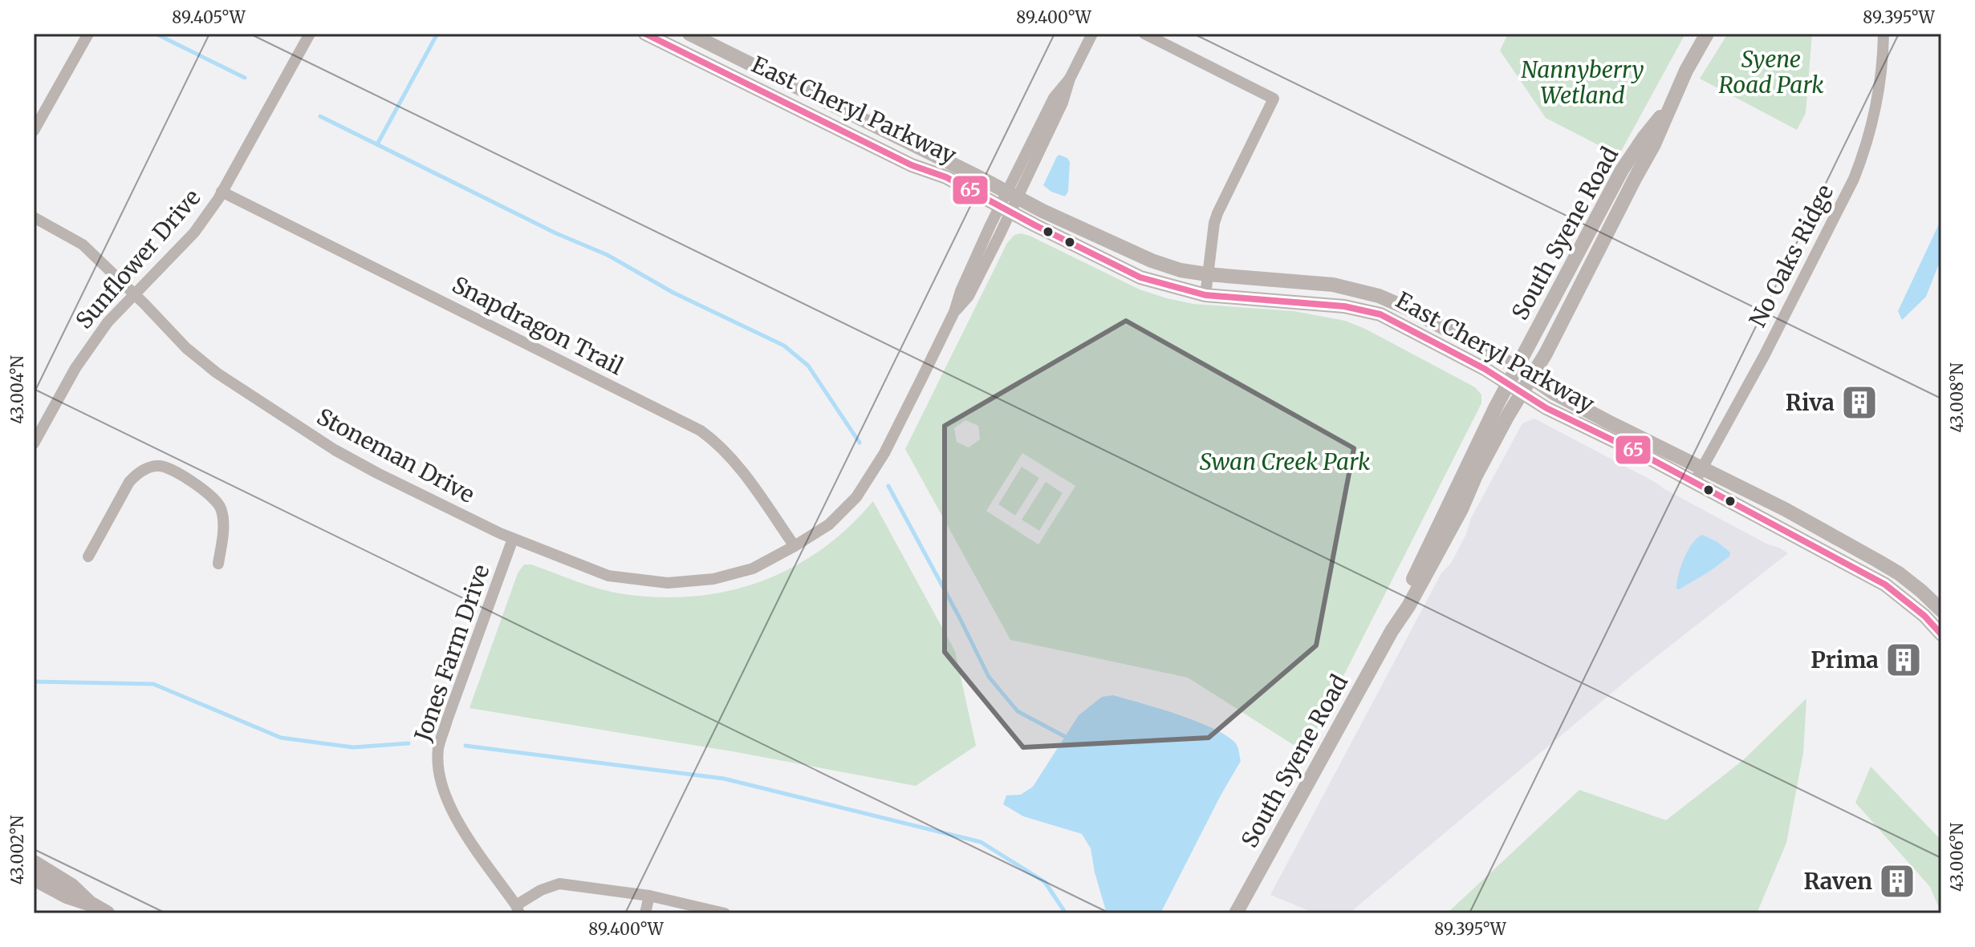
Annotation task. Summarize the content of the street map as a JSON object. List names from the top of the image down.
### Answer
{
  "streets": {
    "street": [
      "East Cheryl Parkway",
      "South Syene Road",
      "No Oaks Ridge",
      "Sunflower Drive",
      "Snapdragon Trail",
      "Stoneman Drive",
      "Jones Farm Drive"
    ]
  },
  "crossings": [
    ["East Cheryl Parkway", "South Syene Road"],
    ["East Cheryl Parkway", "No Oaks Ridge"],
    ["East Cheryl Parkway", "Stoneman Drive"],
    ["Sunflower Drive", "Snapdragon Trail"],
    ["Sunflower Drive", "Stoneman Drive"],
    ["Snapdragon Trail", "Stoneman Drive"],
    ["Stoneman Drive", "Jones Farm Drive"]
  ],
  "parks": ["Syene Road Park", "Nannyberry Wetland", "Swan Creek Park"],
  "places": {
    "building": ["Riva", "Prima", "Raven"]
  },
  "lines": ["transit line 65"],
  "coordinates": [
    "89.405°W",
    "89.400°W",
    "89.395°W",
    "43.004°N",
    "43.008°N",
    "43.002°N",
    "43.006°N"
  ]
}
